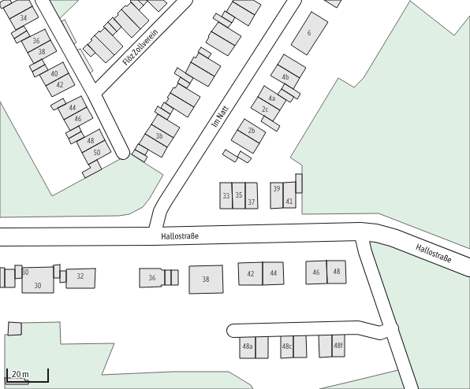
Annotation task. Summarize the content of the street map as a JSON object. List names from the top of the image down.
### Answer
{
  "streets": {
    "main road": ["Hallostraße"],
    "street": ["Flöz Zollverein", "Im Natt"]
  },
  "crossings": [
    ["Im Natt", "Hallostraße"]
  ],
  "house_numbers": [
    "34",
    "6",
    "36",
    "38",
    "40",
    "4b",
    "42",
    "4a",
    "44",
    "2c",
    "46",
    "2b",
    "3b",
    "48",
    "50",
    "39",
    "35",
    "33",
    "41",
    "37",
    "48",
    "30",
    "46",
    "44",
    "42",
    "32",
    "36",
    "38",
    "30",
    "48f",
    "48a",
    "48c"
  ],
  "scale_bar": "20 m"
}
